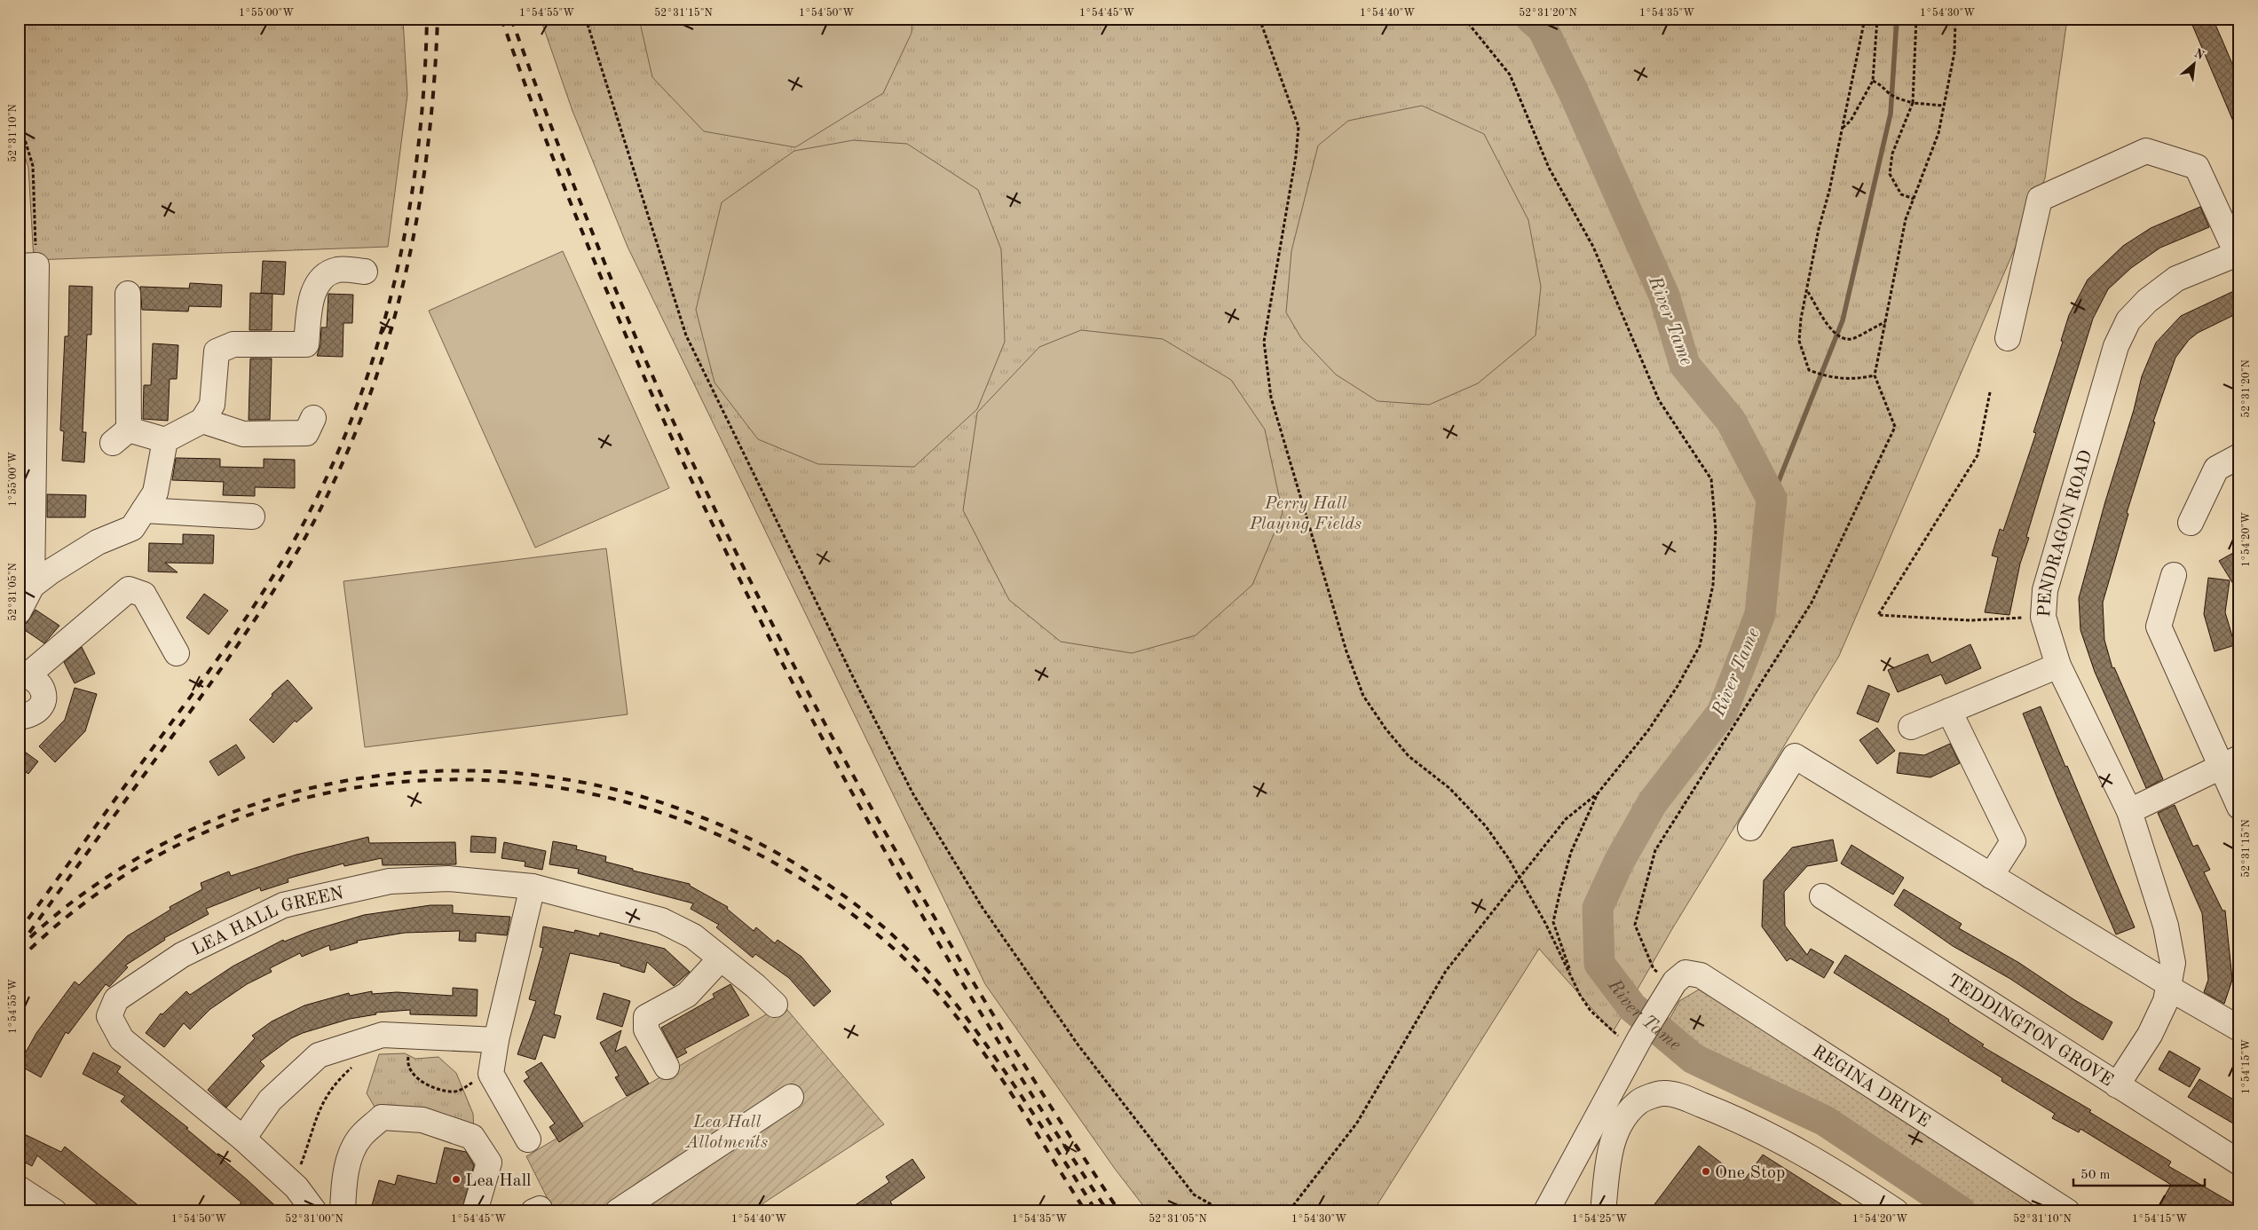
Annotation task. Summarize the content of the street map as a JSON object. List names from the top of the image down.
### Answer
{
  "streets": {
    "street": [
      "PENDRAGON ROAD",
      "LEA HALL GREEN",
      "TEDDINGTON GROVE",
      "REGINA DRIVE"
    ]
  },
  "crossings": [
    ["PENDRAGON ROAD", "TEDDINGTON GROVE"]
  ],
  "water": ["River Tame"],
  "parks": ["Perry Hall Playing Fields", "Lea Hall Allotments"],
  "places": ["One Stop", "Lea Hall"],
  "scale_bar": "50 m",
  "north": "top right",
  "coordinates": [
    "1°55'00\"W",
    "1°54'55\"W",
    "52°31'15\"N",
    "1°54'50\"W",
    "1°54'45\"W",
    "1°54'40\"W",
    "52°31'20\"N",
    "1°54'35\"W",
    "1°54'30\"W",
    "52°31'10\"N",
    "1°54'20\"W",
    "52°31'05\"N",
    "1°54'15\"W",
    "52°31'00\"N",
    "1°54'25\"W"
  ]
}
